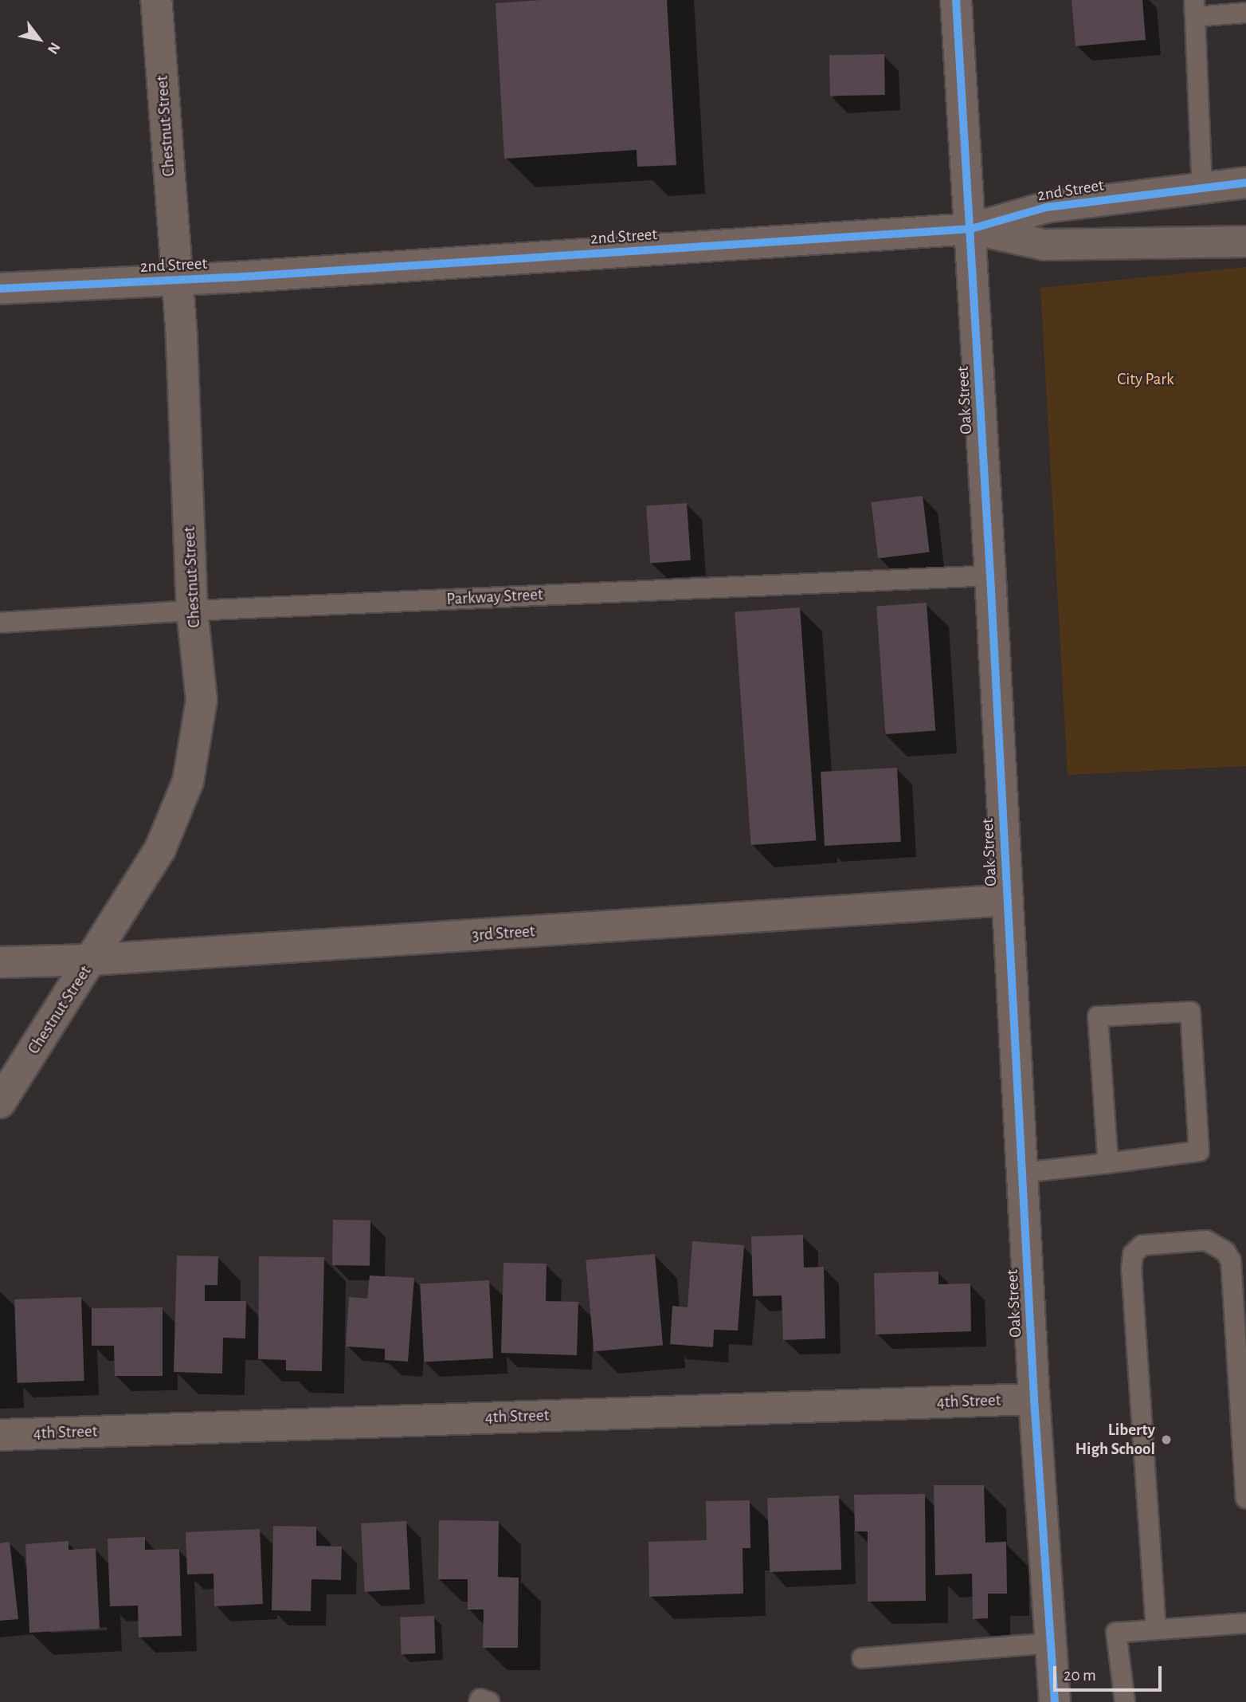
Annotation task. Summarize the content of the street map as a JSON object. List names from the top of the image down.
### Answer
{
  "streets": {
    "street": [
      "Chestnut Street",
      "2nd Street",
      "Oak Street",
      "3rd Street",
      "4th Street"
    ],
    "lane": ["Parkway Street"]
  },
  "crossings": [
    ["Chestnut Street", "2nd Street"],
    ["Chestnut Street", "Parkway Street"],
    ["Chestnut Street", "3rd Street"],
    ["2nd Street", "Oak Street"],
    ["Oak Street", "Parkway Street"],
    ["Oak Street", "3rd Street"],
    ["Oak Street", "4th Street"]
  ],
  "parks": ["City Park"],
  "places": ["Liberty High School"],
  "scale_bar": "20 m",
  "north": "bottom right"
}
